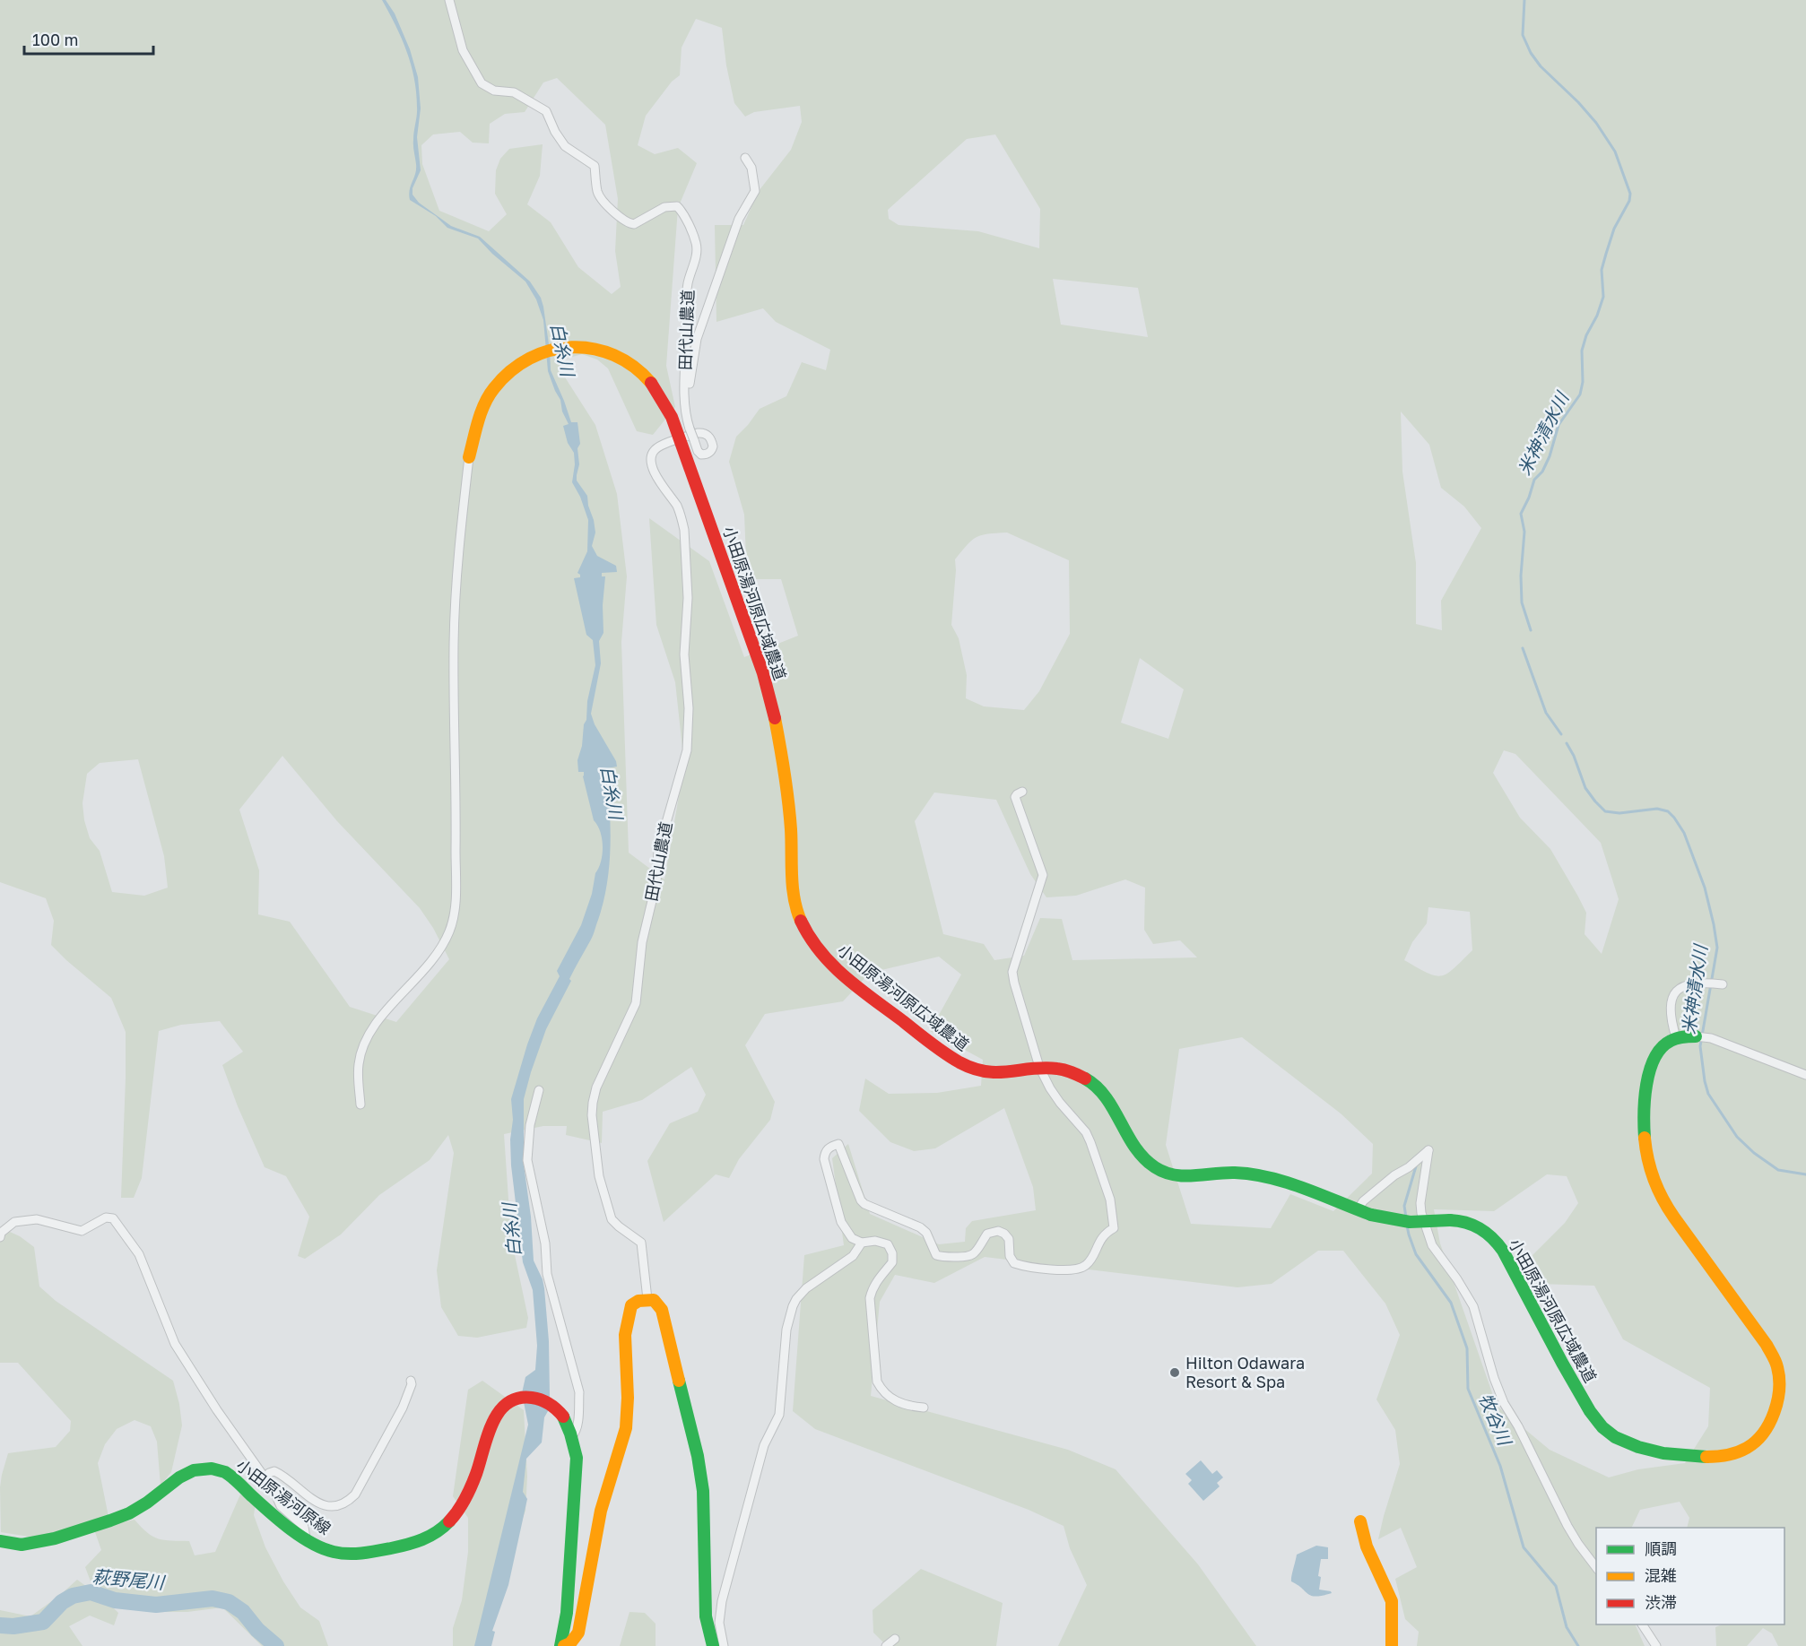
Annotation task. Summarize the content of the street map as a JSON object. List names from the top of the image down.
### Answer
{
  "streets": {
    "street": ["田代山農道", "小田原湯河原広域農道", "小田原湯河原線"]
  },
  "crossings": [
    ["田代山農道", "小田原湯河原広域農道"]
  ],
  "water": [
    "白糸川",
    "米神清水川",
    "牧谷川",
    "萩野尾川"
  ],
  "places": ["Hilton Odawara Resort & Spa"],
  "legend": ["順調", "混雑", "渋滞"],
  "scale_bar": "100 m"
}
